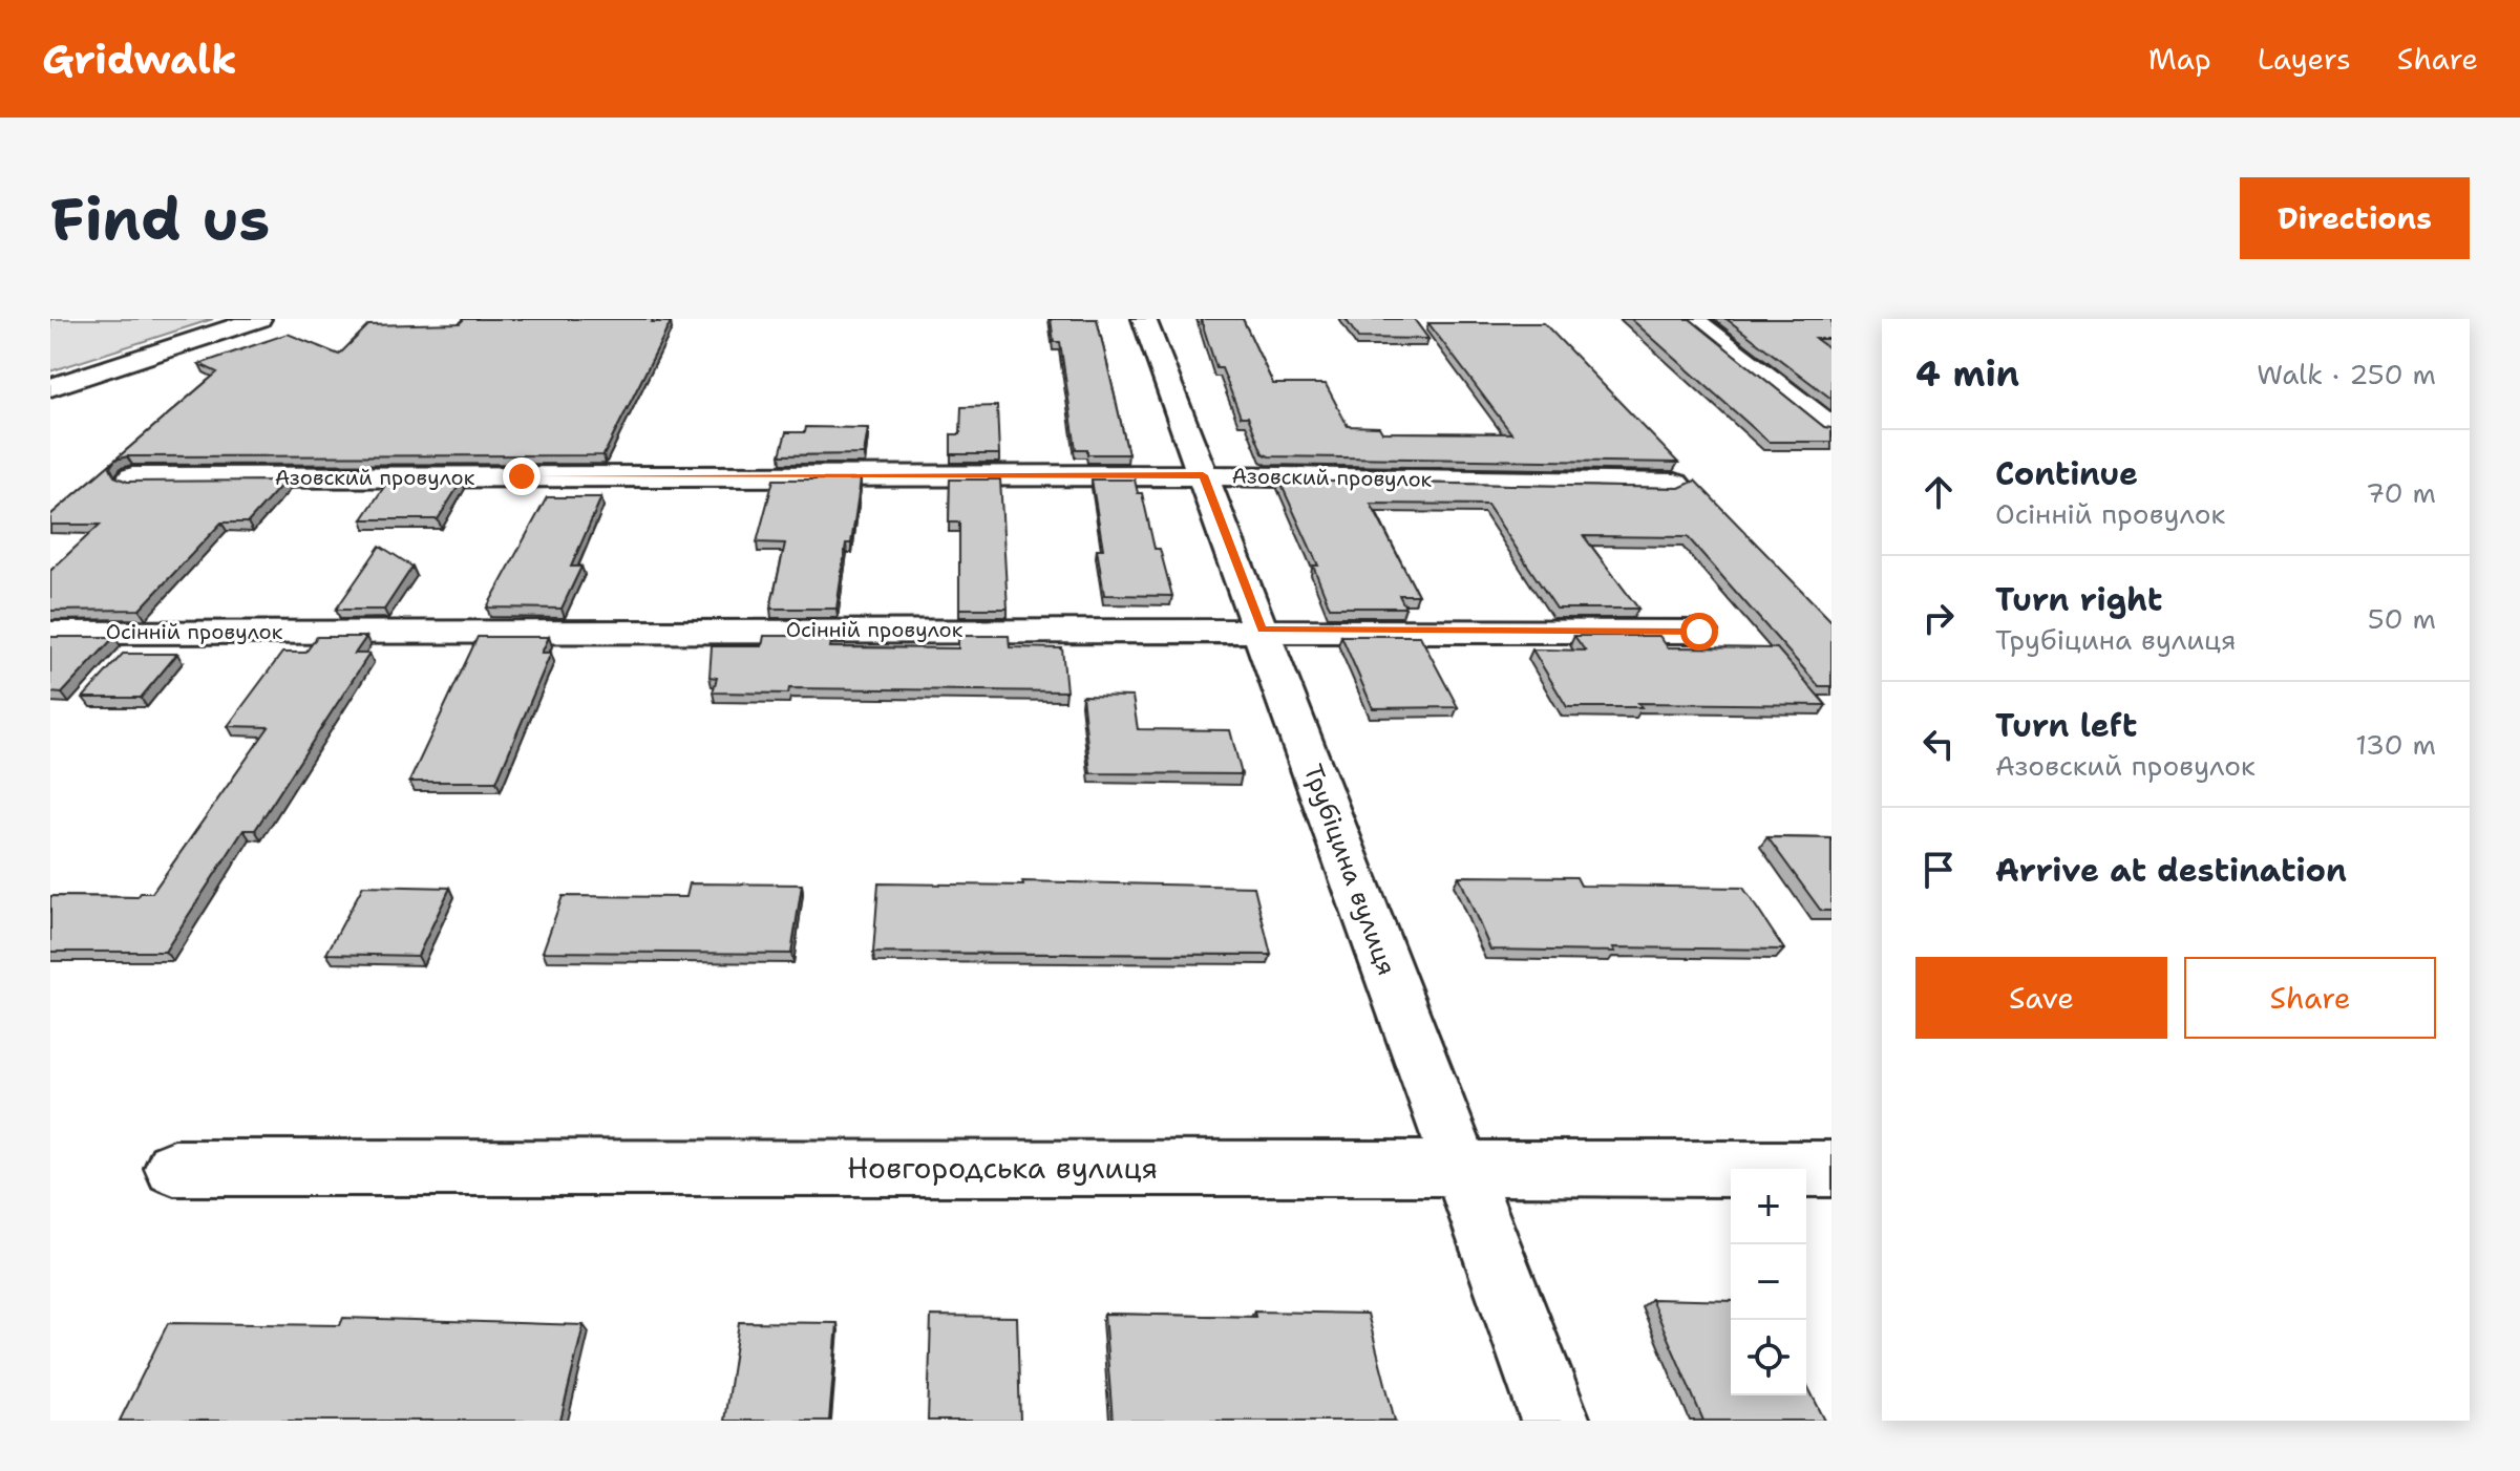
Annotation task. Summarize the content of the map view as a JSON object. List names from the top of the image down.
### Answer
{
  "streets": {
    "street": [
      "Азовский провулок",
      "Осінній провулок",
      "Трубіцина вулиця",
      "Новгородська вулиця"
    ]
  },
  "crossings": [
    ["Азовский провулок", "Трубіцина вулиця"],
    ["Осінній провулок", "Трубіцина вулиця"],
    ["Трубіцина вулиця", "Новгородська вулиця"]
  ],
  "page": {
    "header": "Gridwalk",
    "nav": ["Map", "Layers", "Share"],
    "buttons": [
      "Directions",
      ["Save", "Share"]
    ],
    "title": "Find us",
    "heading": ["4 min", "Walk · 250 m"],
    "list": [
      ["Continue", "Осінній провулок", "70 m"],
      ["Turn right", "Трубіцина вулиця", "50 m"],
      ["Turn left", "Азовский провулок", "130 m"],
      "Arrive at destination"
    ],
    "map_buttons": ["+", "−"]
  }
}
